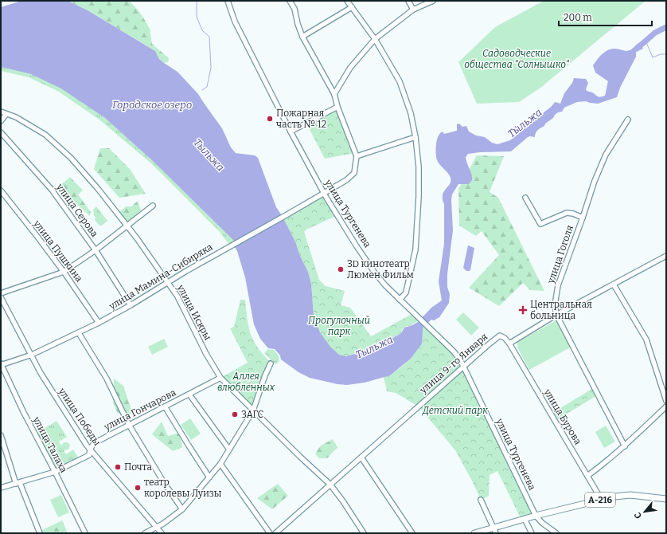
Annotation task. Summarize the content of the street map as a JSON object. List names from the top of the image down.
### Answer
{
  "streets": {
    "main road": ["А-216"],
    "street": [
      "улица Серова",
      "улица Тургенева",
      "улица Пушкина",
      "улица Гоголя",
      "улица Мамина-Сибиряка",
      "улица Искры",
      "улица 9-го Января",
      "улица Гончарова",
      "улица Победы",
      "улица Бурова",
      "улица Талаха"
    ]
  },
  "crossings": [
    ["улица Серова", "улица Мамина-Сибиряка"],
    ["улица Тургенева", "улица Мамина-Сибиряка"],
    ["улица Тургенева", "улица 9-го Января"],
    ["улица Тургенева", "А-216"],
    ["улица Пушкина", "улица Мамина-Сибиряка"],
    ["улица Мамина-Сибиряка", "улица Искры"],
    ["улица Мамина-Сибиряка", "улица Победы"],
    ["улица Мамина-Сибиряка", "улица Талаха"],
    ["улица Искры", "улица 9-го Января"],
    ["улица Искры", "улица Гончарова"],
    ["улица 9-го Января", "улица Бурова"],
    ["улица Гончарова", "улица Победы"],
    ["улица Гончарова", "улица Талаха"],
    ["улица Бурова", "А-216"]
  ],
  "water": ["Городское озеро", "Тыльжа"],
  "parks": [
    "Садоводческие общества \"Солнышко\"",
    "Прогулочный парк",
    "Аллея влюблённых",
    "Детский парк"
  ],
  "places": {
    "other": [
      "Пожарная часть № 12",
      "3D кинотеатр Люмен Фильм",
      "ЗАГС",
      "Почта",
      "театр королевы Луизы"
    ],
    "health": ["Центральная больница"]
  },
  "scale_bar": "200 m",
  "north": "bottom left"
}
